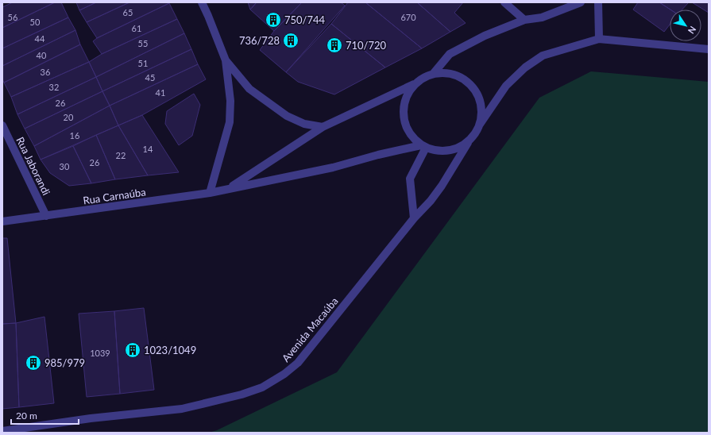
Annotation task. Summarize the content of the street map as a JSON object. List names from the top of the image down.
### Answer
{
  "streets": {
    "street": ["Rua Jaborandi", "Rua Carnaúba", "Avenida Macaúba"]
  },
  "crossings": [
    ["Rua Jaborandi", "Rua Carnaúba"],
    ["Rua Carnaúba", "Avenida Macaúba"]
  ],
  "places": {
    "building": [
      "750/744",
      "736/728",
      "710/720",
      "1023/1049",
      "985/979"
    ]
  },
  "house_numbers": [
    "65",
    "56",
    "670",
    "50",
    "61",
    "44",
    "55",
    "40",
    "51",
    "36",
    "45",
    "32",
    "41",
    "26",
    "20",
    "16",
    "14",
    "22",
    "26",
    "30",
    "1039"
  ],
  "scale_bar": "20 m",
  "north": "bottom right"
}
